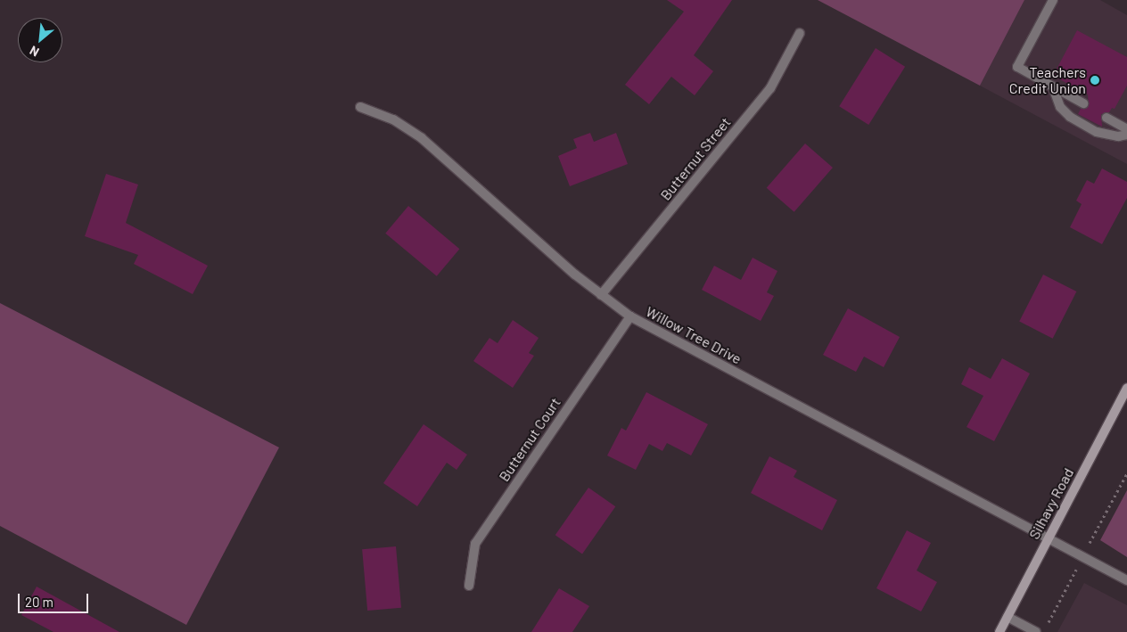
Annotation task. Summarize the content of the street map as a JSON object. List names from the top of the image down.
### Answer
{
  "streets": {
    "street": [
      "Butternut Street",
      "Willow Tree Drive",
      "Butternut Court",
      "Silhavy Road"
    ]
  },
  "crossings": [
    ["Butternut Street", "Willow Tree Drive"],
    ["Willow Tree Drive", "Butternut Court"],
    ["Willow Tree Drive", "Silhavy Road"]
  ],
  "places": ["Teachers Credit Union"],
  "scale_bar": "20 m",
  "north": "bottom left"
}
